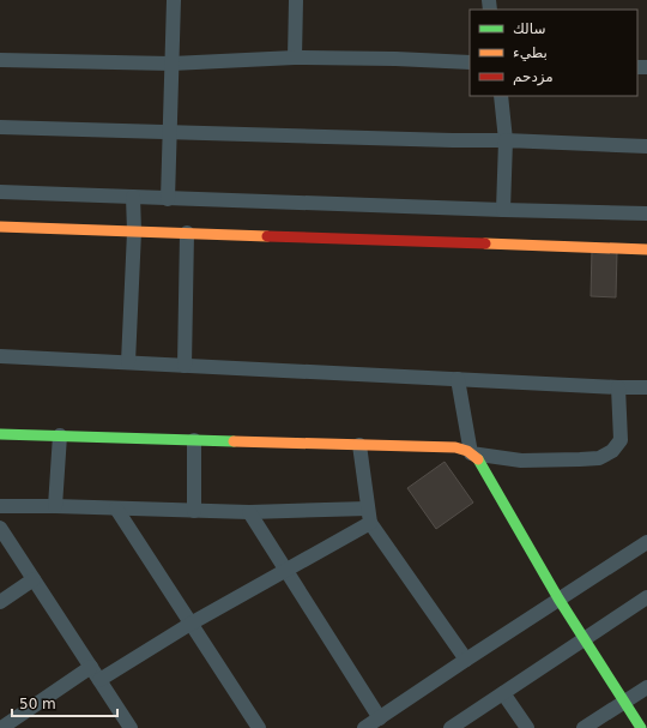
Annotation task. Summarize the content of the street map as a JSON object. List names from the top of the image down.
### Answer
{
  "legend": ["سالك", "بطيء", "مزدحم"],
  "scale_bar": "50 m"
}
